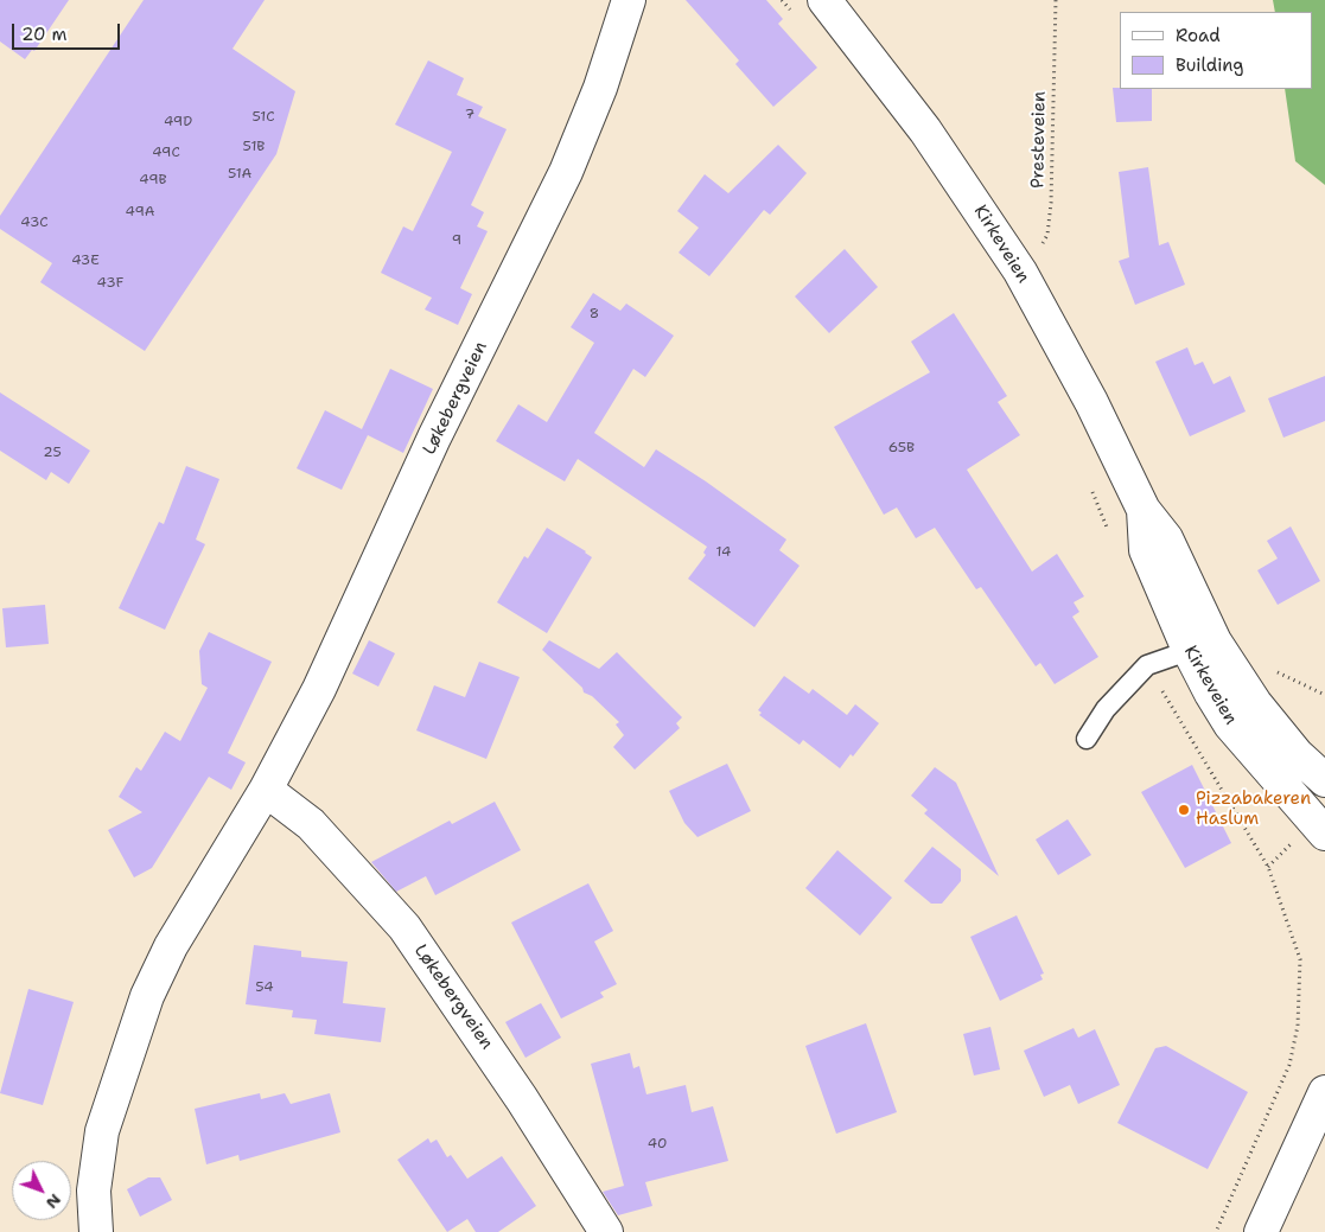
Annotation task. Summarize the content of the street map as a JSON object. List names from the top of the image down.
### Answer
{
  "streets": {
    "street": ["Kirkeveien", "Løkebergveien"],
    "path": ["Presteveien"]
  },
  "crossings": [
    ["Presteveien", "Kirkeveien"]
  ],
  "places": ["Pizzabakeren Haslum"],
  "house_numbers": [
    "7",
    "51C",
    "49D",
    "51B",
    "49C",
    "51A",
    "49B",
    "49A",
    "43C",
    "9",
    "43E",
    "43F",
    "8",
    "65B",
    "25",
    "14",
    "54",
    "40"
  ],
  "legend": ["Road", "Building"],
  "scale_bar": "20 m",
  "north": "bottom right"
}
